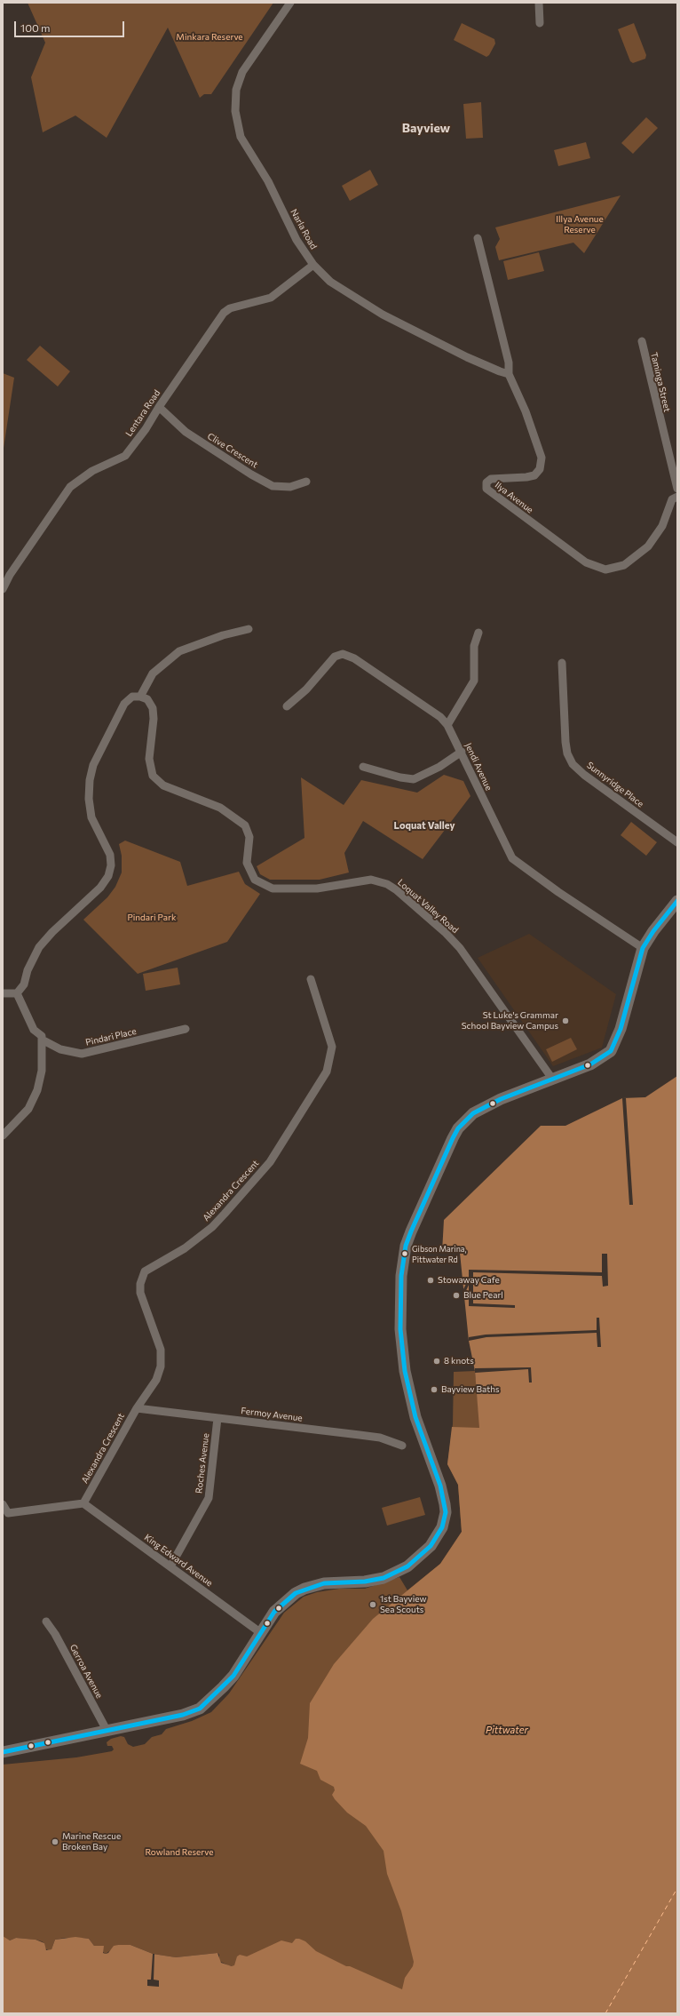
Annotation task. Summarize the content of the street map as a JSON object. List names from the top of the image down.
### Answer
{
  "streets": {
    "street": [
      "Narla Road",
      "Taminga Street",
      "Lentara Road",
      "Clive Crescent",
      "Ilya Avenue",
      "Jendi Avenue",
      "Sunnyridge Place",
      "Loquat Valley Road",
      "Pindari Place",
      "Alexandra Crescent",
      "Fermoy Avenue",
      "Roches Avenue",
      "King Edward Avenue",
      "Gerroa Avenue"
    ]
  },
  "crossings": [
    ["Narla Road", "Lentara Road"],
    ["Narla Road", "Ilya Avenue"],
    ["Lentara Road", "Clive Crescent"],
    ["Alexandra Crescent", "Fermoy Avenue"],
    ["Alexandra Crescent", "King Edward Avenue"],
    ["Fermoy Avenue", "Roches Avenue"],
    ["Roches Avenue", "King Edward Avenue"]
  ],
  "districts": ["Bayview", "Loquat Valley"],
  "water": ["Pittwater"],
  "parks": [
    "Minkara Reserve",
    "Illya Avenue Reserve",
    "Pindari Park",
    "Rowland Reserve"
  ],
  "places": [
    "St Luke's Grammar School Bayview Campus",
    "Gibson Marina, Pittwater Rd",
    "Stowaway Cafe",
    "Blue Pearl",
    "8 knots",
    "Bayview Baths",
    "1st Bayview Sea Scouts",
    "Marine Rescue Broken Bay"
  ],
  "scale_bar": "100 m"
}
